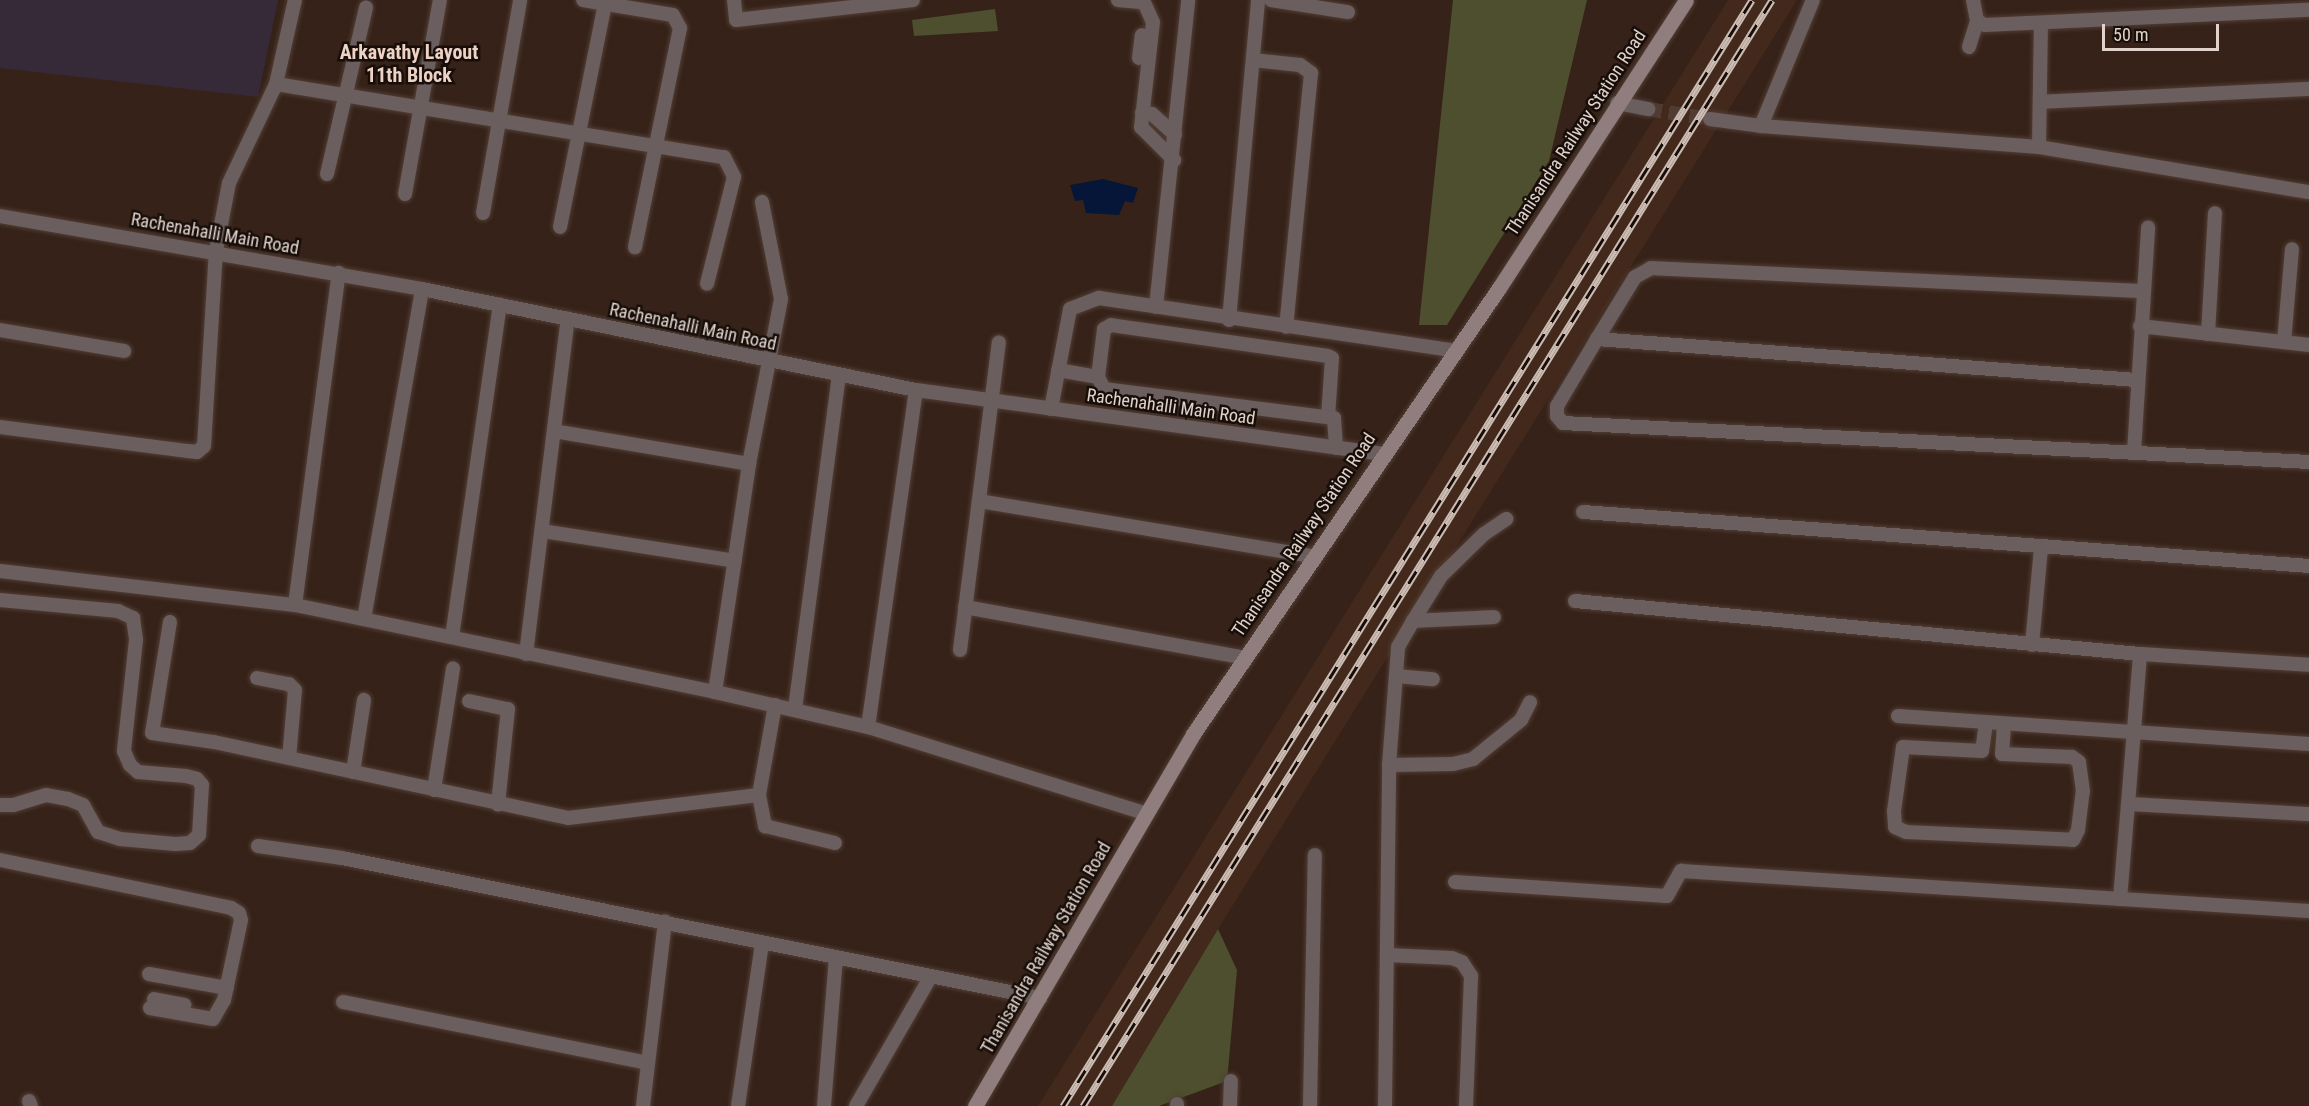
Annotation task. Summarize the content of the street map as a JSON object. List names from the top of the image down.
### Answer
{
  "streets": {
    "street": ["Thanisandra Railway Station Road", "Rachenahalli Main Road"]
  },
  "crossings": [
    ["Thanisandra Railway Station Road", "Rachenahalli Main Road"]
  ],
  "districts": ["Arkavathy Layout 11th Block"],
  "scale_bar": "50 m"
}
